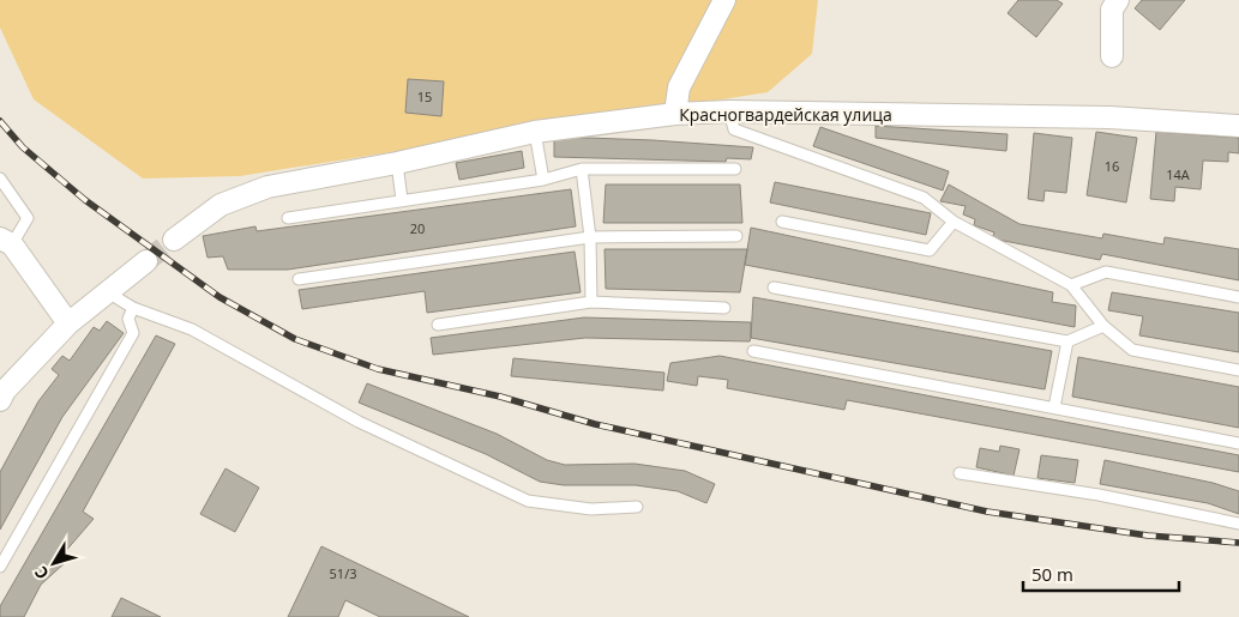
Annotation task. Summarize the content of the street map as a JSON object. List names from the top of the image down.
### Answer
{
  "streets": {
    "street": ["Красногвардейская улица"]
  },
  "house_numbers": [
    "15",
    "16",
    "14А",
    "20",
    "51/3"
  ],
  "scale_bar": "50 m",
  "north": "bottom left"
}
